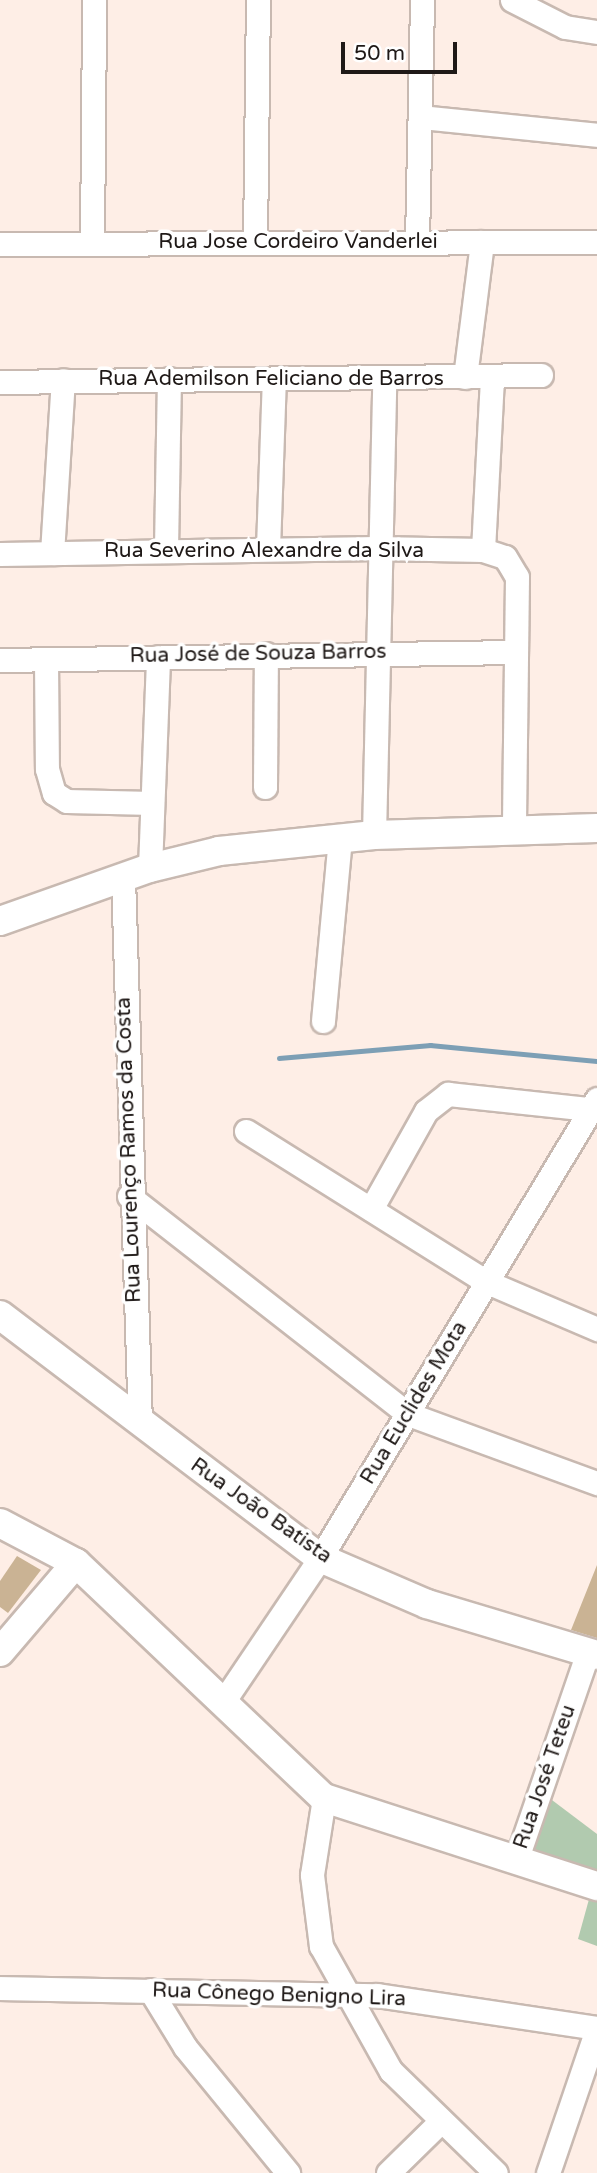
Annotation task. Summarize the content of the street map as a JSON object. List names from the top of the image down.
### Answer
{
  "streets": {
    "main road": ["Rua João Batista"],
    "street": [
      "Rua Jose Cordeiro Vanderlei",
      "Rua Ademilson Feliciano de Barros",
      "Rua Severino Alexandre da Silva",
      "Rua José de Souza Barros",
      "Rua Lourenço Ramos da Costa",
      "Rua Euclides Mota",
      "Rua José Teteu",
      "Rua Cônego Benigno Lira"
    ]
  },
  "crossings": [
    ["Rua Lourenço Ramos da Costa", "Rua João Batista"],
    ["Rua Euclides Mota", "Rua João Batista"],
    ["Rua João Batista", "Rua José Teteu"]
  ],
  "scale_bar": "50 m"
}
